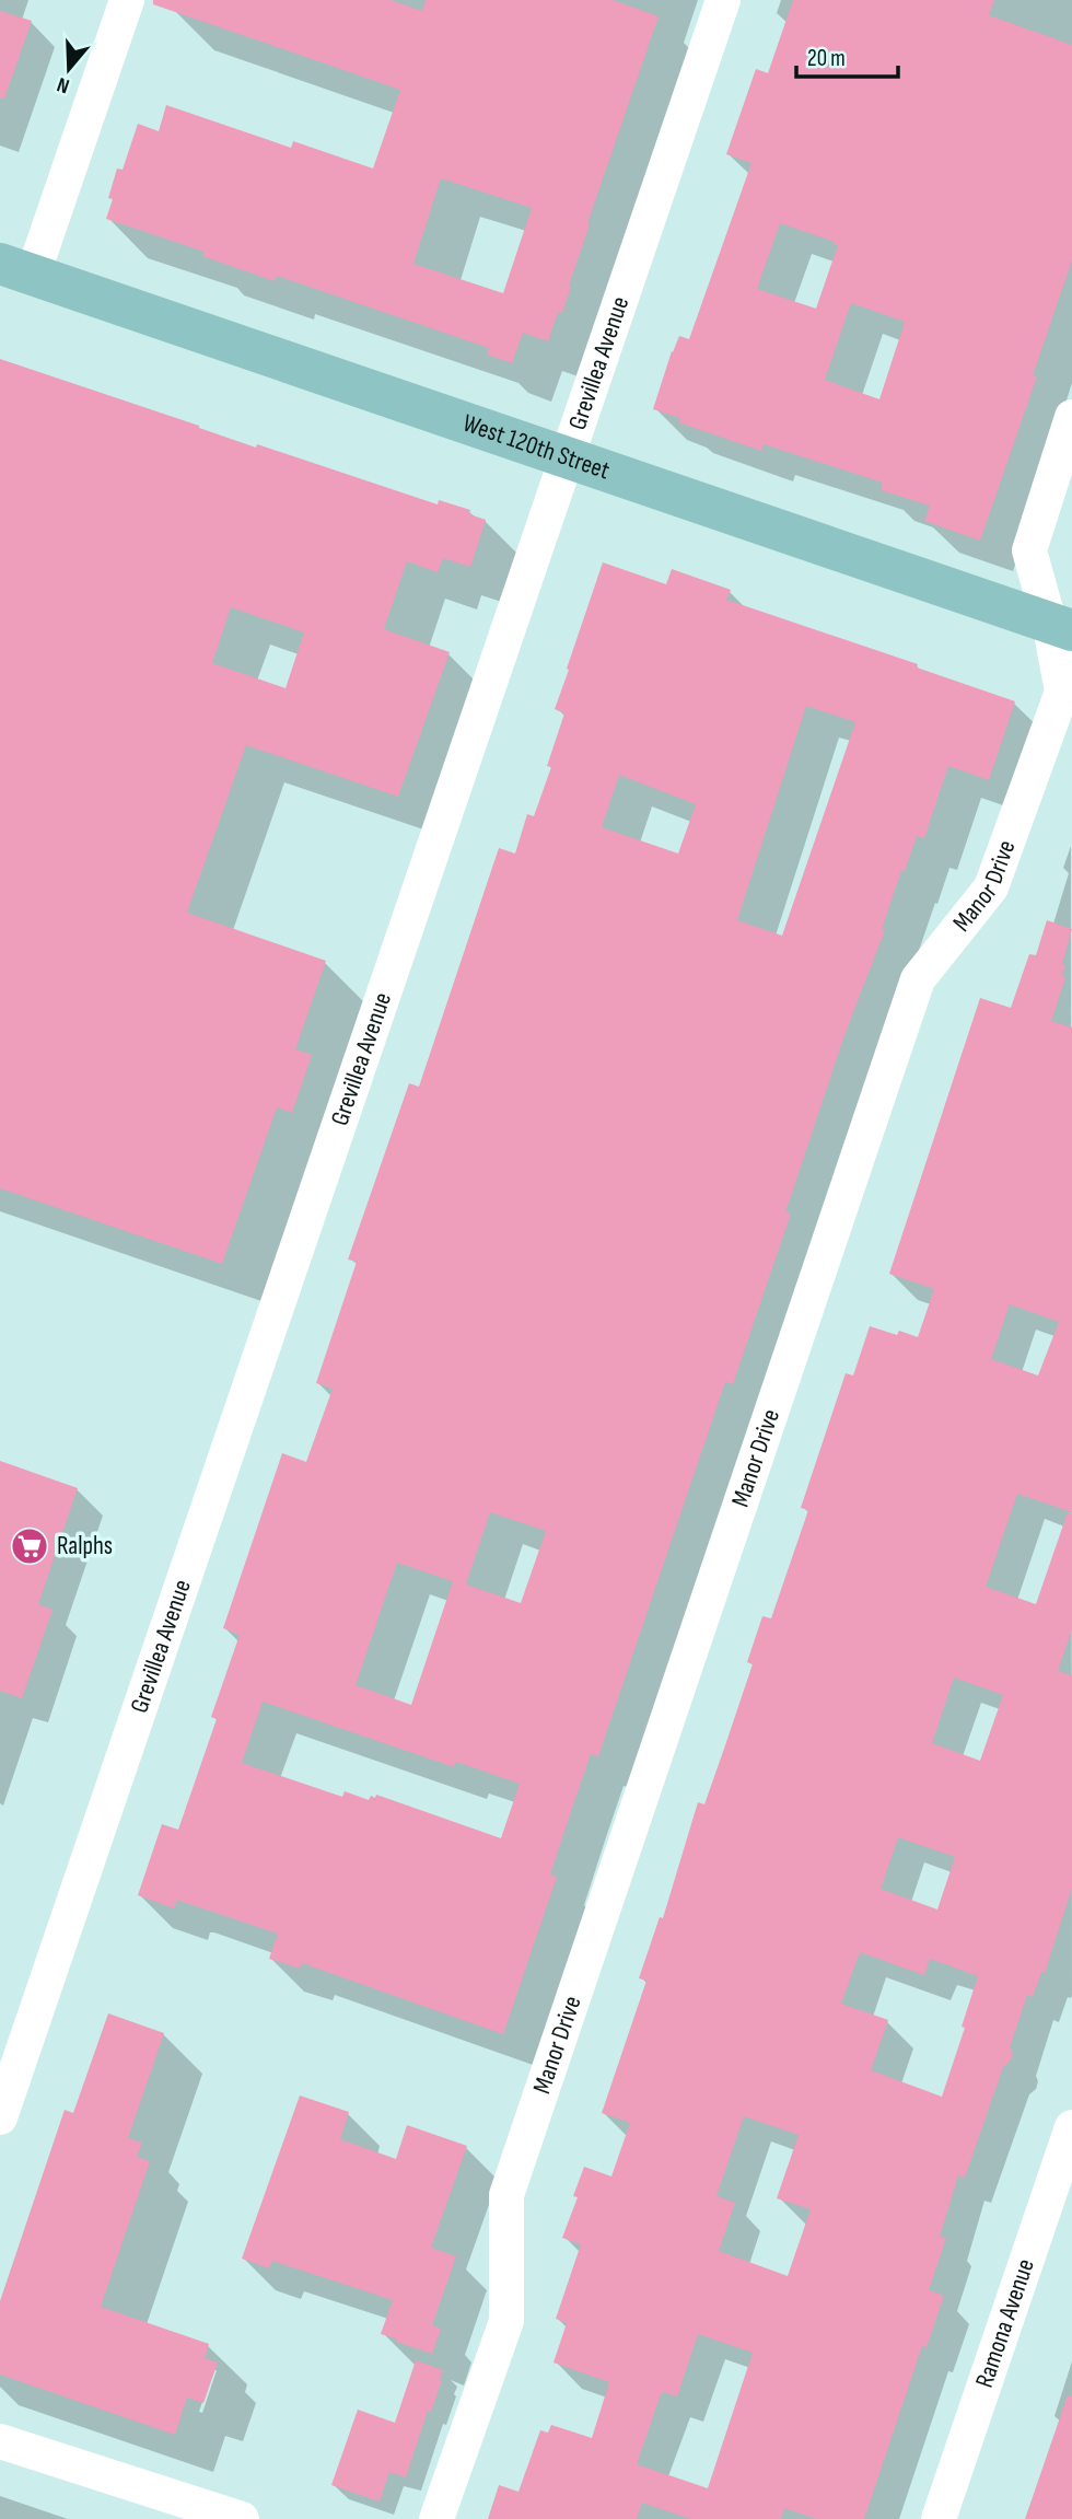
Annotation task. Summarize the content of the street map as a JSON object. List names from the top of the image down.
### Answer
{
  "streets": {
    "main road": ["West 120th Street"],
    "street": ["Grevillea Avenue", "Manor Drive", "Ramona Avenue"]
  },
  "crossings": [
    ["Grevillea Avenue", "West 120th Street"],
    ["West 120th Street", "Manor Drive"]
  ],
  "places": {
    "supermarket": ["Ralphs"]
  },
  "scale_bar": "20 m",
  "north": "bottom"
}
